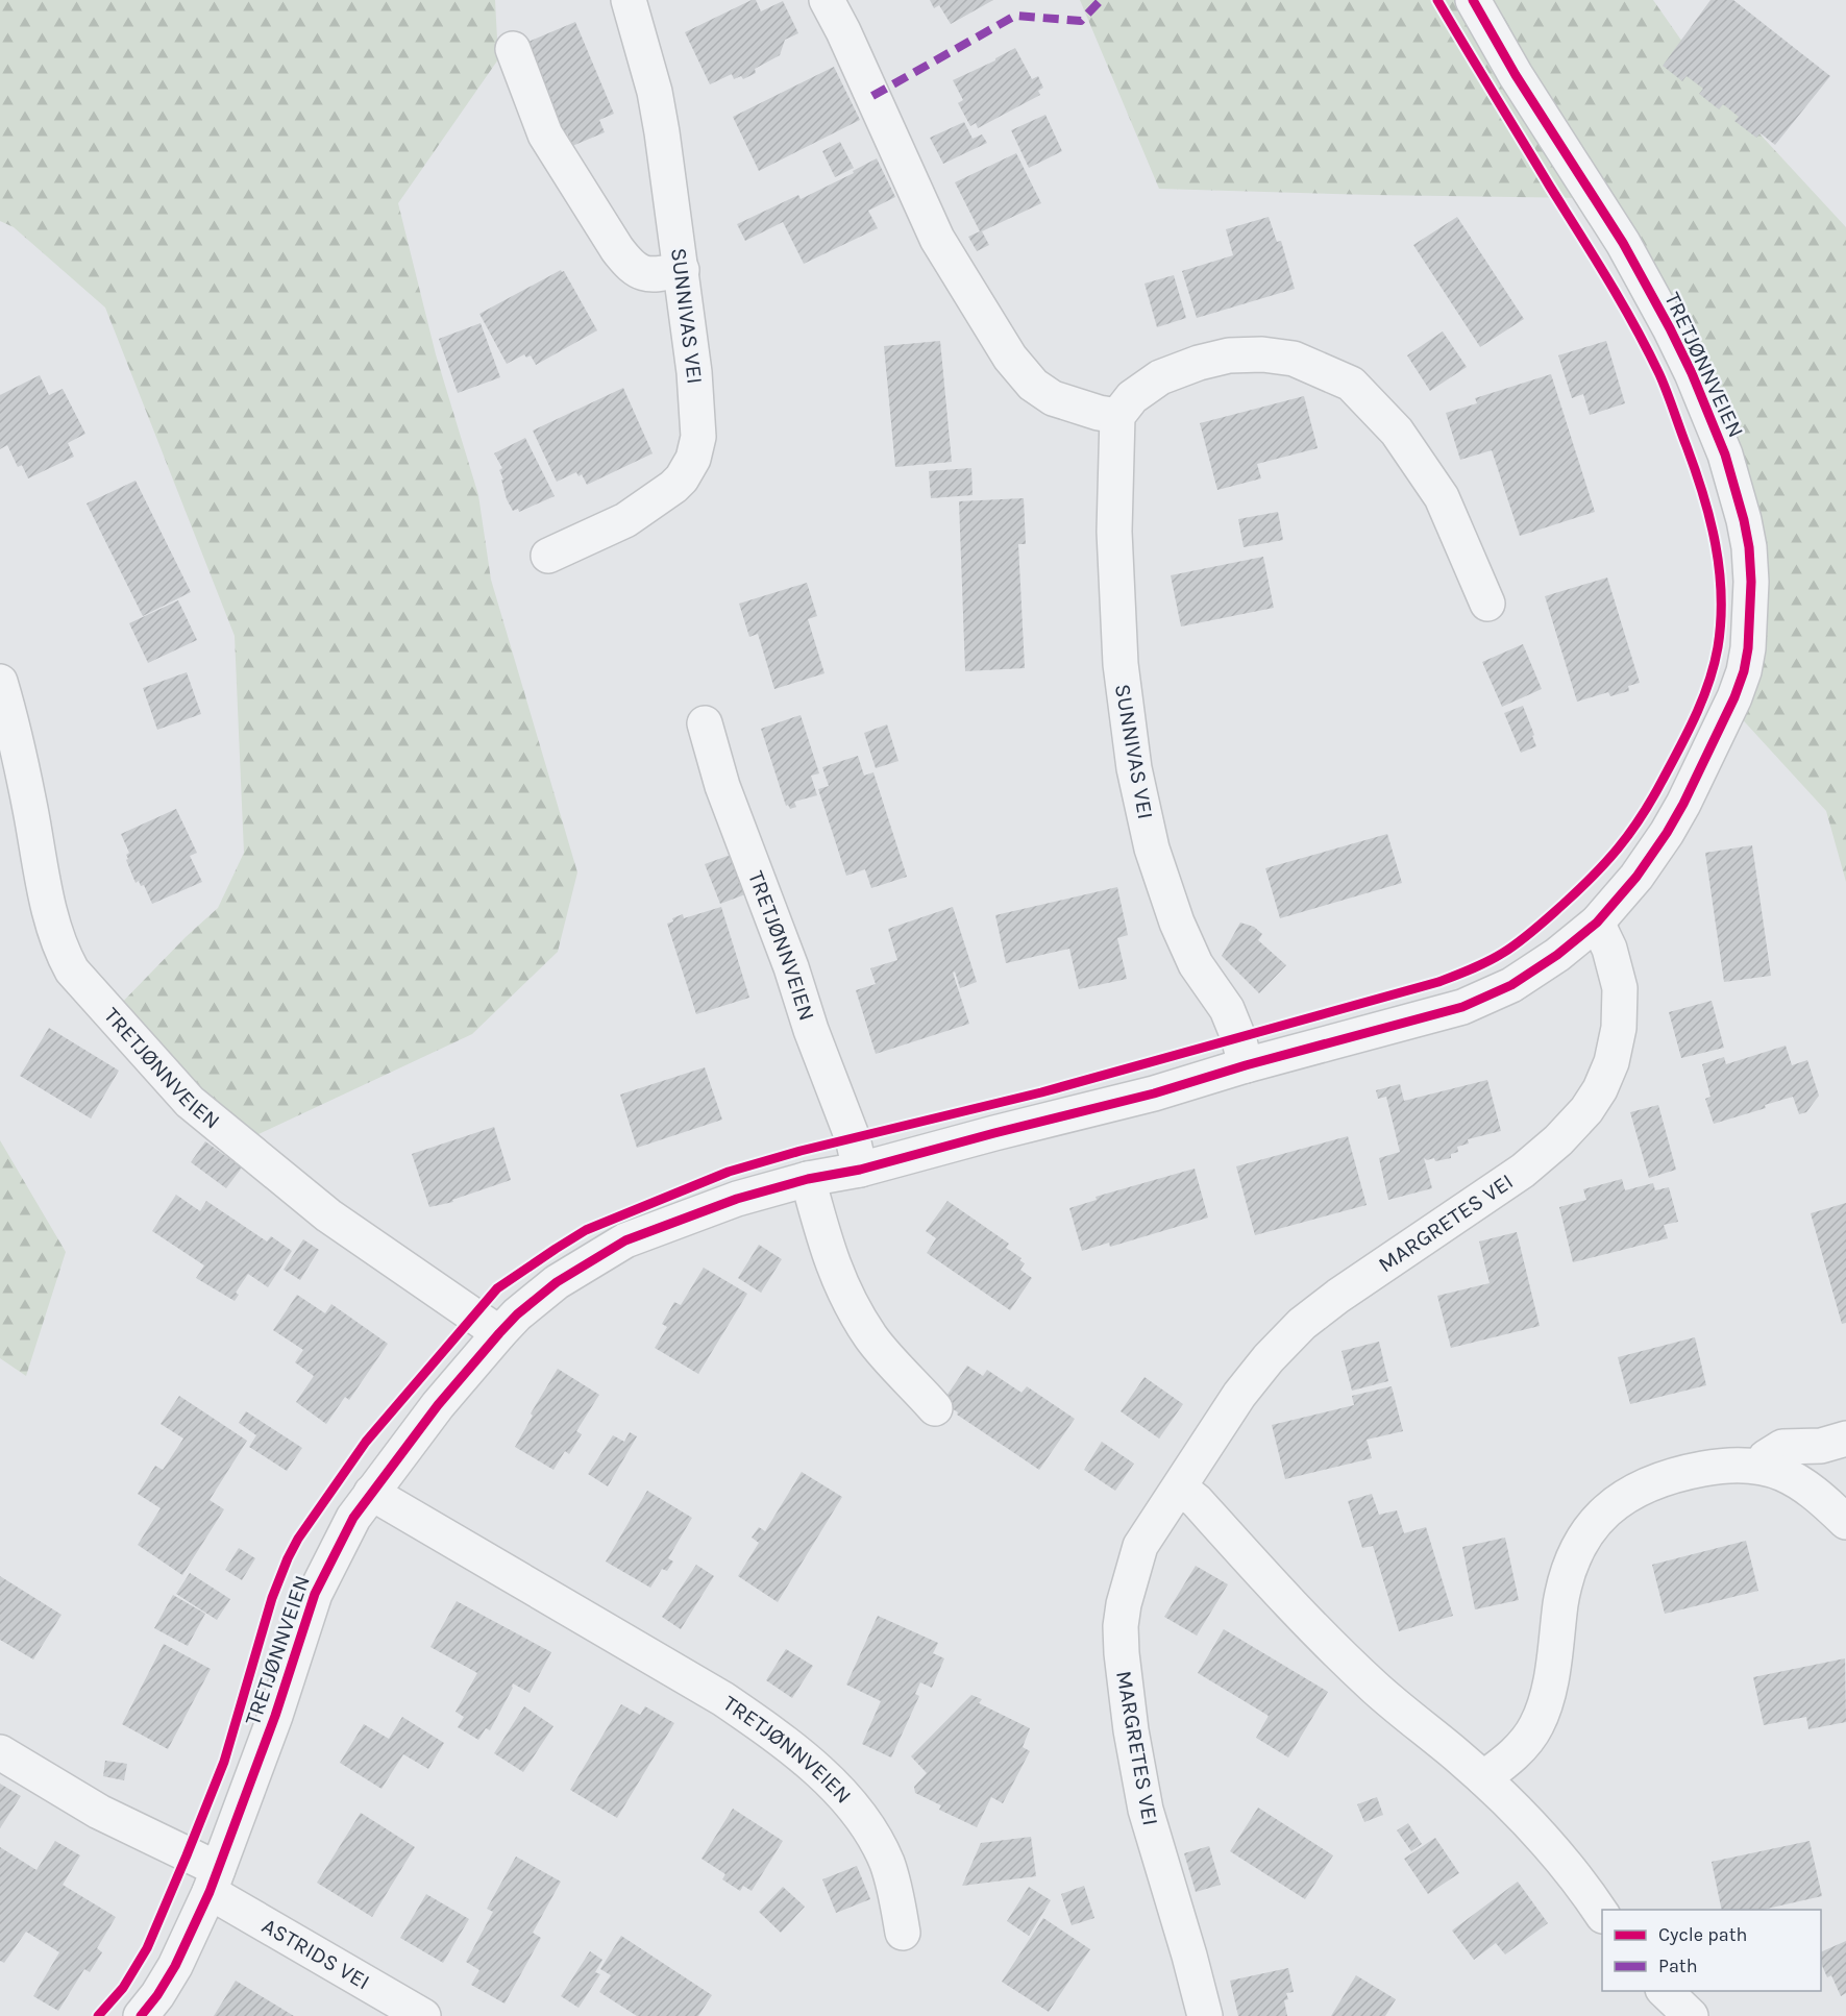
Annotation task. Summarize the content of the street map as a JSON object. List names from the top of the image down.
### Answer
{
  "streets": {
    "street": [
      "SUNNIVAS VEI",
      "TRETJØNNVEIEN",
      "MARGRETES VEI",
      "ASTRIDS VEI"
    ]
  },
  "crossings": [
    ["SUNNIVAS VEI", "TRETJØNNVEIEN"],
    ["TRETJØNNVEIEN", "MARGRETES VEI"],
    ["TRETJØNNVEIEN", "ASTRIDS VEI"]
  ],
  "legend": ["Cycle path", "Path"]
}
